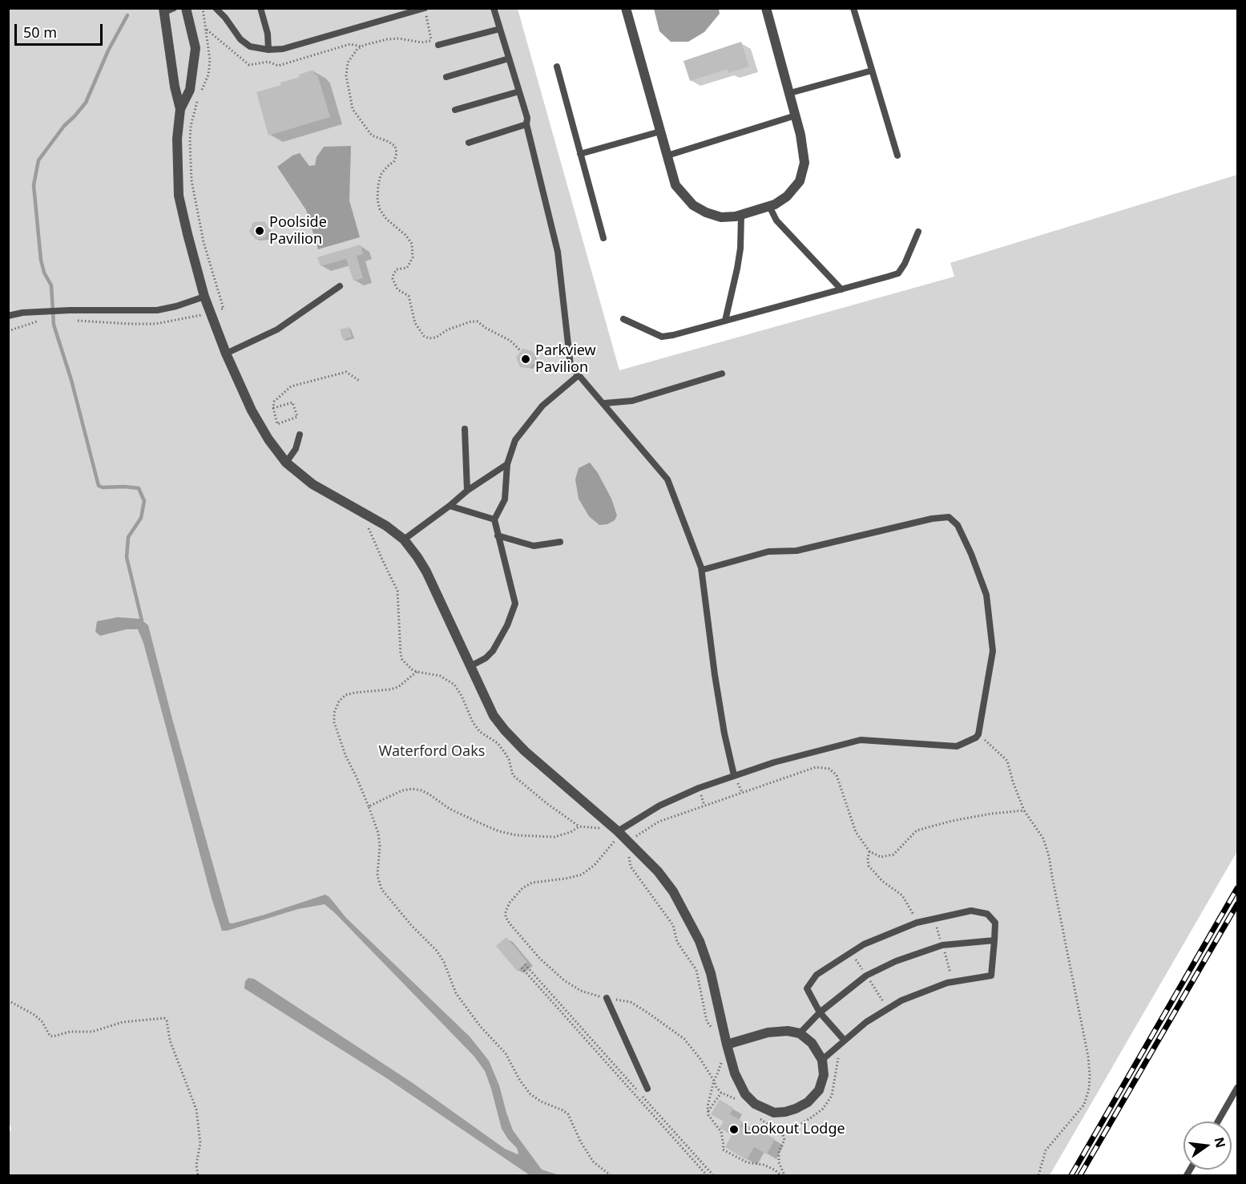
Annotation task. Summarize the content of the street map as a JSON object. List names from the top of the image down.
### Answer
{
  "parks": ["Waterford Oaks"],
  "places": ["Poolside Pavilion", "Parkview Pavilion", "Lookout Lodge"],
  "scale_bar": "50 m",
  "north": "right"
}
